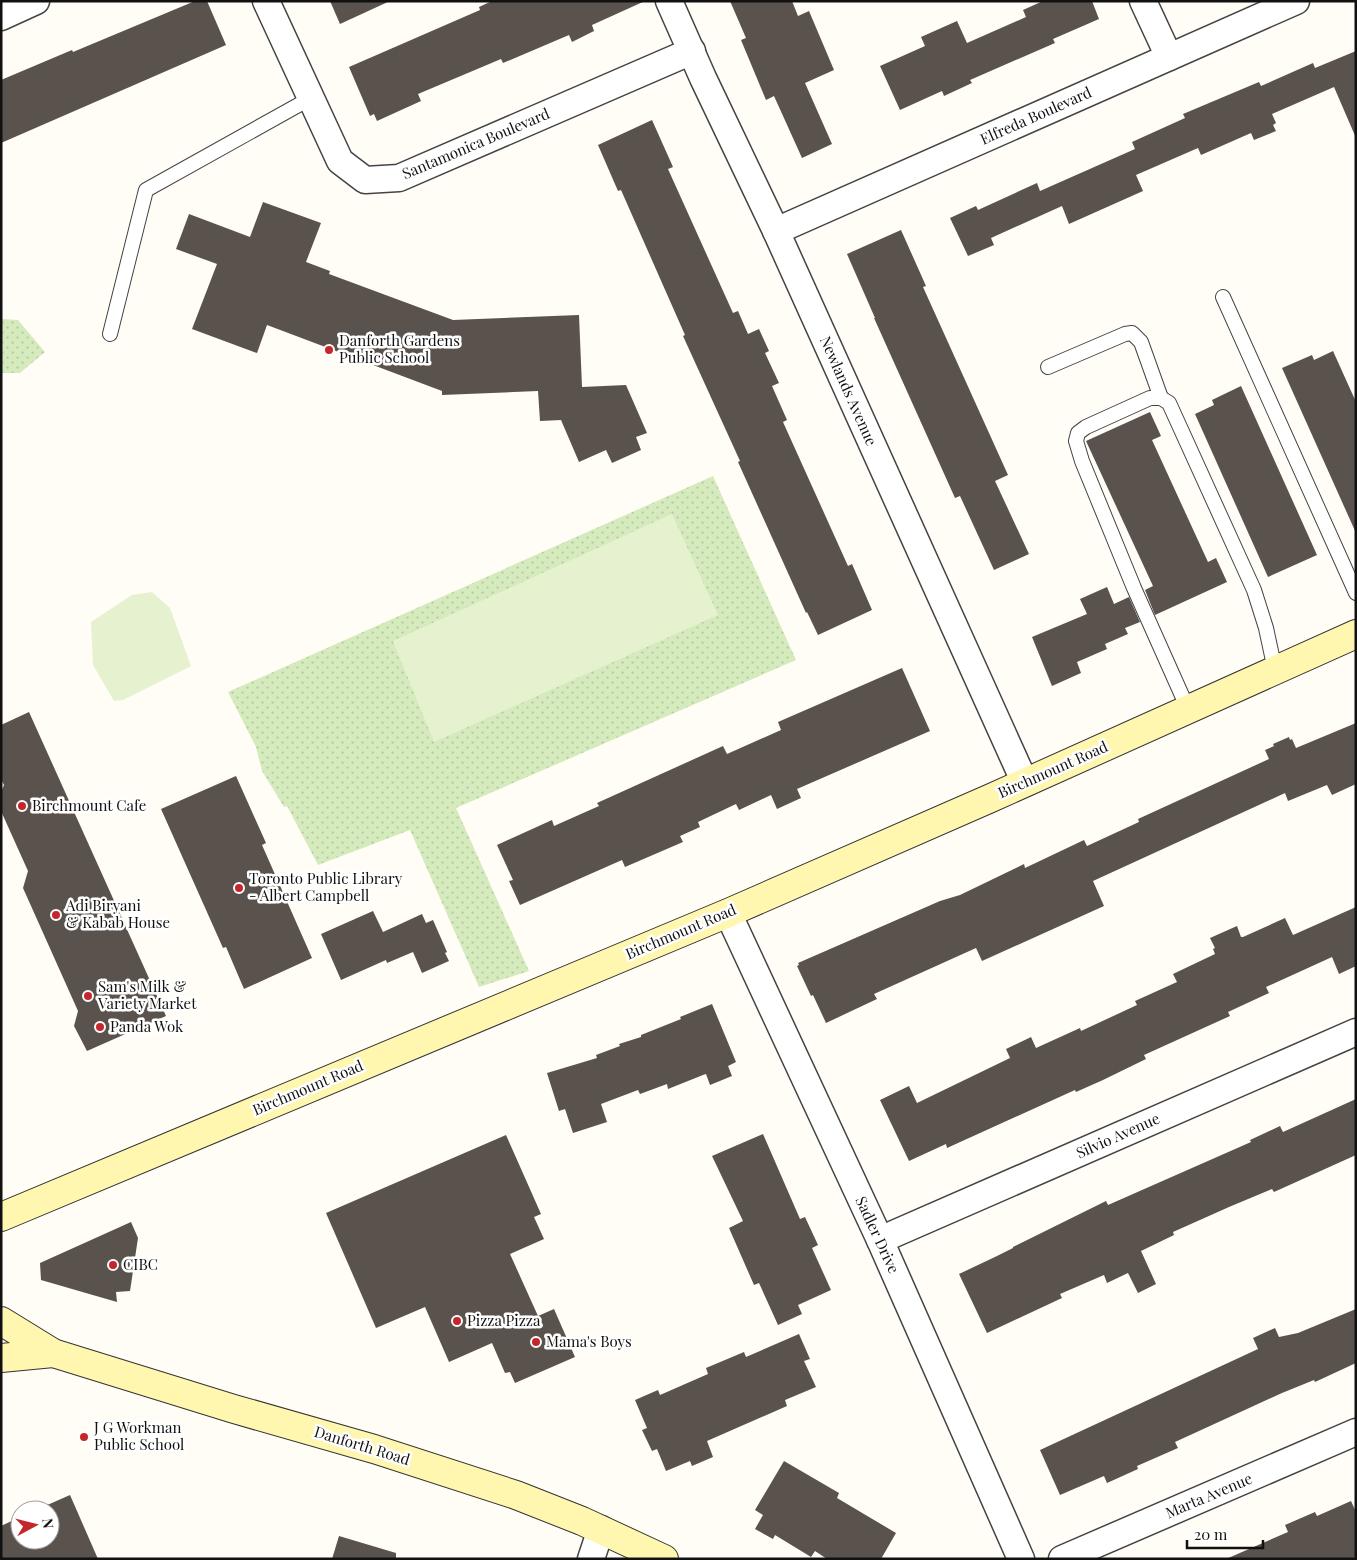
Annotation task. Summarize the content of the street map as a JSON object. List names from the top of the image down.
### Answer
{
  "streets": {
    "main road": ["Birchmount Road", "Danforth Road"],
    "street": [
      "Elfreda Boulevard",
      "Santamonica Boulevard",
      "Newlands Avenue",
      "Silvio Avenue",
      "Sadler Drive",
      "Marta Avenue"
    ]
  },
  "crossings": [
    ["Elfreda Boulevard", "Newlands Avenue"],
    ["Santamonica Boulevard", "Newlands Avenue"],
    ["Newlands Avenue", "Birchmount Road"],
    ["Birchmount Road", "Sadler Drive"],
    ["Silvio Avenue", "Sadler Drive"]
  ],
  "places": [
    "Danforth Gardens Public School",
    "Birchmount Cafe",
    "Toronto Public Library - Albert Campbell",
    "Adi Biryani & Kabab House",
    "Sam's Milk & Variety Market",
    "Panda Wok",
    "CIBC",
    "Pizza Pizza",
    "Mama's Boys",
    "J G Workman Public School"
  ],
  "scale_bar": "20 m",
  "north": "right"
}
